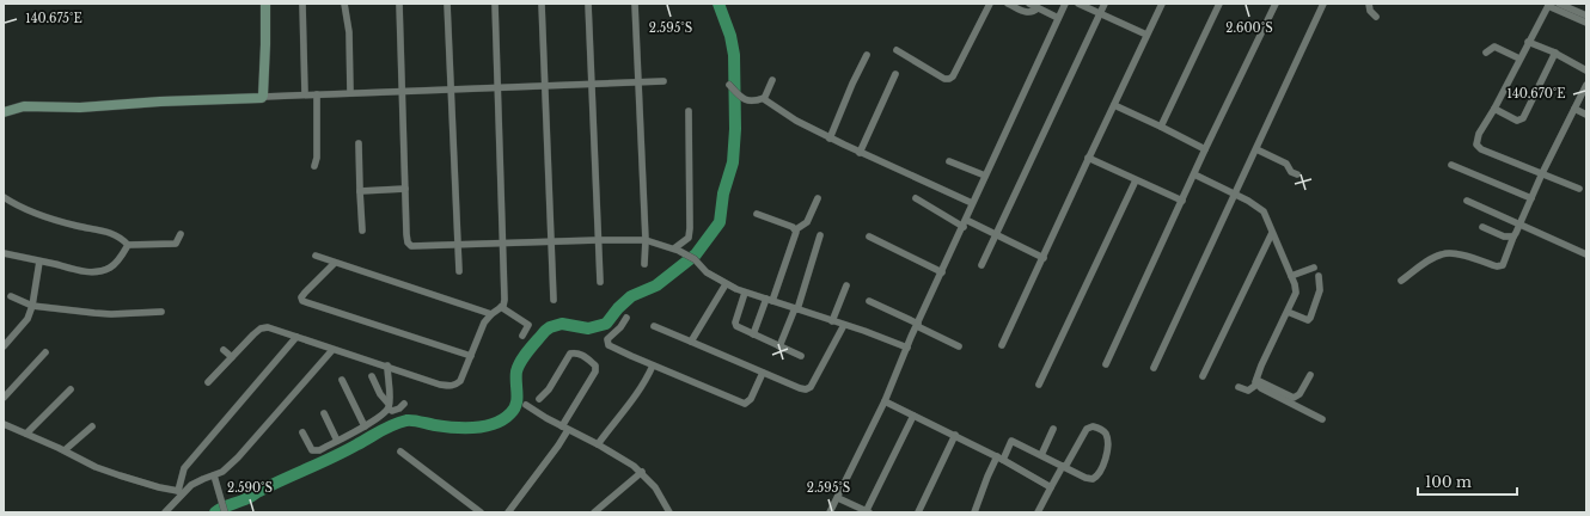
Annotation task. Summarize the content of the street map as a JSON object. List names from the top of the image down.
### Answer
{
  "scale_bar": "100 m",
  "coordinates": [
    "140.675°E",
    "2.595°S",
    "2.600°S",
    "140.670°E",
    "2.590°S"
  ]
}
